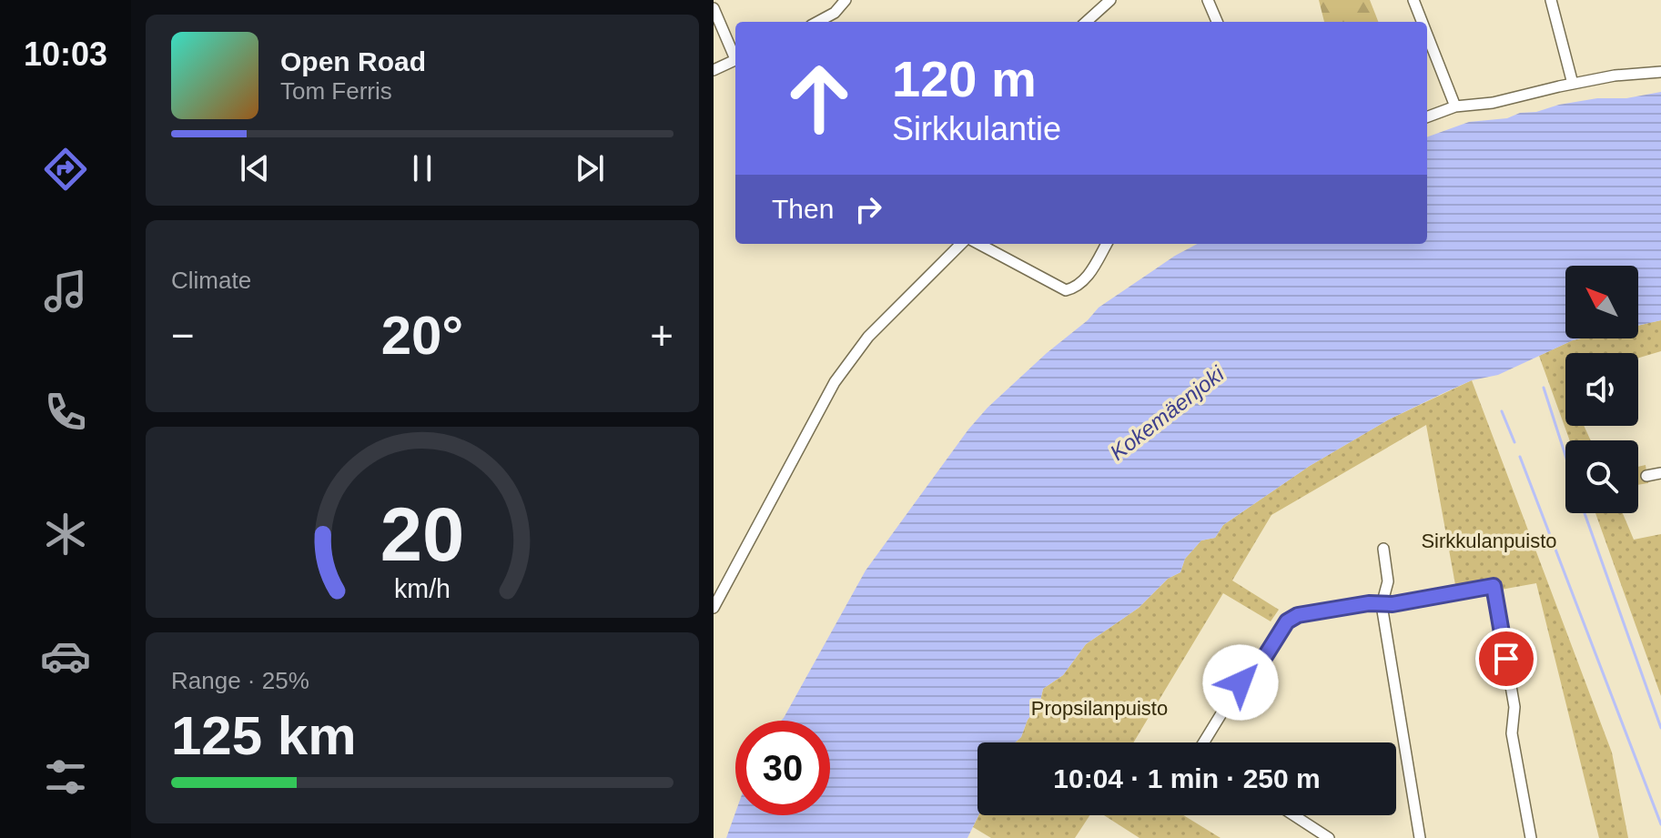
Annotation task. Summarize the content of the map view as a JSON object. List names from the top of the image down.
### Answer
{
  "water": ["Kokemäenjoki"],
  "parks": ["Sirkkulanpuisto", "Propsilanpuisto"],
  "north": "top left",
  "page": {
    "tabs": "10:03",
    "turn": ["120 m", "Sirkkulantie"],
    "song": ["Open Road", "Tom Ferris"],
    "then": "Then",
    "tile": [
      "Climate",
      ["Range · 25%", "125 km"]
    ],
    "heat": ["−", "20°", "+"],
    "limit": "30",
    "trip": "10:04 · 1 min · 250 m",
    "gauge": ["20", "km/h"]
  }
}
